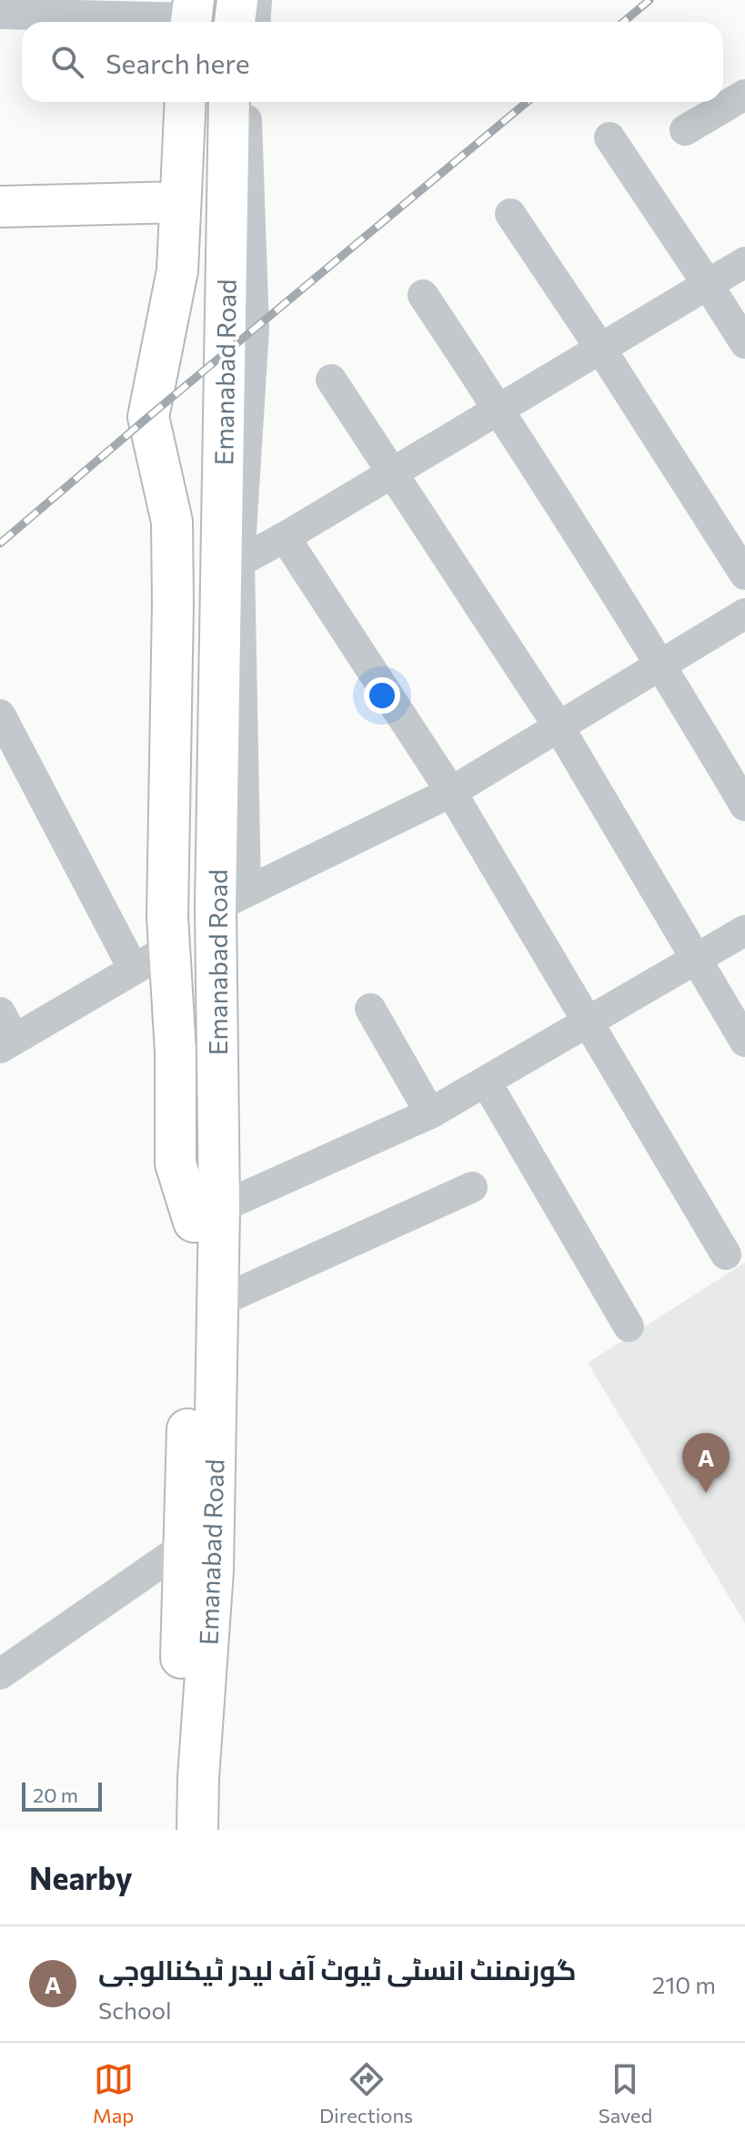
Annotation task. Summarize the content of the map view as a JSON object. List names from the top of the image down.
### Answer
{
  "streets": {
    "main road": ["Emanabad Road"]
  },
  "scale_bar": "20 m",
  "page": {
    "search": "Search here",
    "pins": "A",
    "scale": "20 m",
    "heading": "Nearby",
    "list": [
      {
        "mark": "A",
        "name": "گورنمنٹ انسٹی ٹیوٹ آف لیدر ٹیکنالوجی",
        "note": "School",
        "value": "210 m"
      }
    ],
    "nav": ["Map", "Directions", "Saved"]
  }
}
